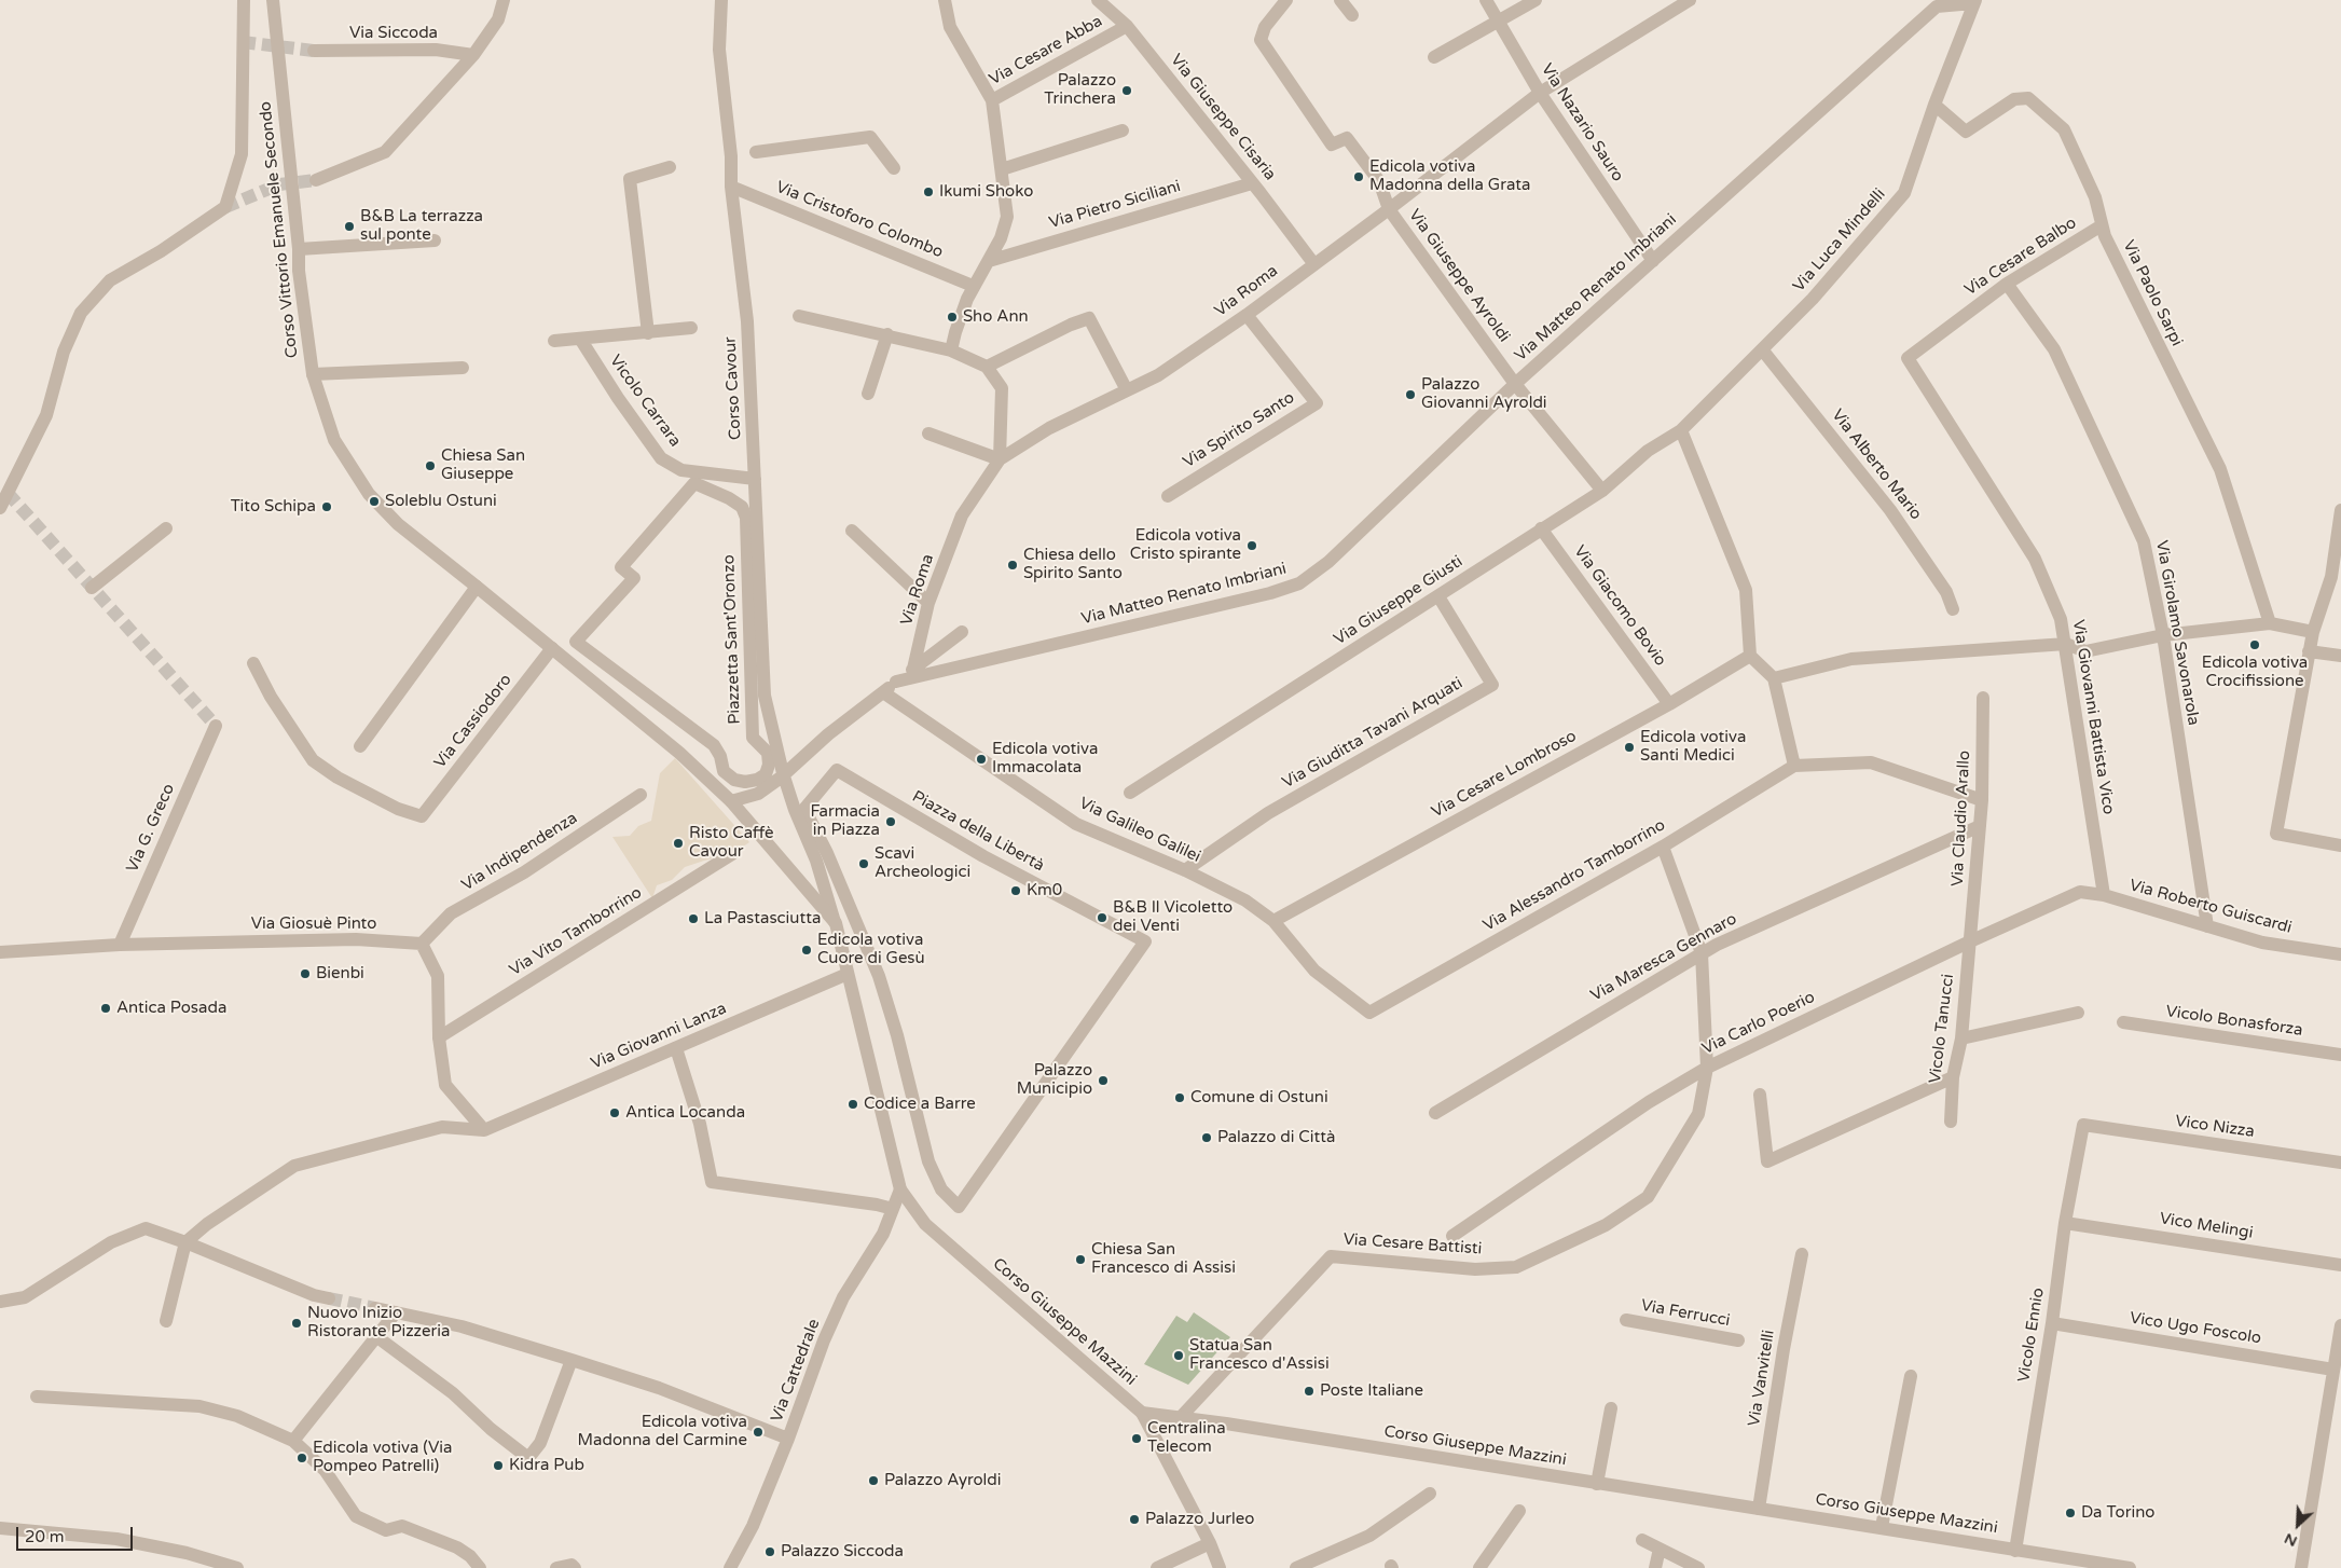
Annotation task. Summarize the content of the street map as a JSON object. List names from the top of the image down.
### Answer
{
  "streets": {
    "street": [
      "Via Siccoda",
      "Via Cesare Abba",
      "Via Giuseppe Cisaria",
      "Via Nazario Sauro",
      "Via Pietro Siciliani",
      "Via Cristoforo Colombo",
      "Corso Vittorio Emanuele Secondo",
      "Via Luca Mindelli",
      "Via Cesare Balbo",
      "Via Giuseppe Ayroldi",
      "Via Matteo Renato Imbriani",
      "Via Roma",
      "Via Paolo Sarpi",
      "Corso Cavour",
      "Vicolo Carrara",
      "Via Spirito Santo",
      "Via Alberto Mario",
      "Via Giuseppe Giusti",
      "Via Giacomo Bovio",
      "Via Girolamo Savonarola",
      "Piazzetta Sant'Oronzo",
      "Via Giovanni Battista Vico",
      "Via Cassiodoro",
      "Via Giuditta Tavani Arquati",
      "Via Cesare Lombroso",
      "Via Claudio Arallo",
      "Via G. Greco",
      "Via Galileo Galilei",
      "Piazza della Libertà",
      "Via Indipendenza",
      "Via Alessandro Tamborrino",
      "Via Roberto Guiscardi",
      "Via Giosuè Pinto",
      "Via Vito Tamborrino",
      "Via Maresca Gennaro",
      "Vicolo Bonasforza",
      "Via Carlo Poerio",
      "Vicolo Tanucci",
      "Via Giovanni Lanza",
      "Vico Nizza",
      "Vico Melingi",
      "Via Cesare Battisti",
      "Via Ferrucci",
      "Corso Giuseppe Mazzini",
      "Vico Ugo Foscolo",
      "Vicolo Ennio",
      "Via Cattedrale",
      "Via Vanvitelli"
    ]
  },
  "crossings": [
    ["Via Cesare Abba", "Via Giuseppe Cisaria"],
    ["Via Cesare Abba", "Via Pietro Siciliani"],
    ["Via Cesare Abba", "Via Cristoforo Colombo"],
    ["Via Giuseppe Cisaria", "Via Pietro Siciliani"],
    ["Via Giuseppe Cisaria", "Via Roma"],
    ["Via Nazario Sauro", "Via Matteo Renato Imbriani"],
    ["Via Nazario Sauro", "Via Roma"],
    ["Via Cristoforo Colombo", "Corso Cavour"],
    ["Corso Vittorio Emanuele Secondo", "Via Cassiodoro"],
    ["Via Luca Mindelli", "Via Matteo Renato Imbriani"],
    ["Via Luca Mindelli", "Via Paolo Sarpi"],
    ["Via Luca Mindelli", "Via Alberto Mario"],
    ["Via Luca Mindelli", "Via Giuseppe Giusti"],
    ["Via Cesare Balbo", "Via Paolo Sarpi"],
    ["Via Cesare Balbo", "Via Girolamo Savonarola"],
    ["Via Cesare Balbo", "Via Giovanni Battista Vico"],
    ["Via Giuseppe Ayroldi", "Via Matteo Renato Imbriani"],
    ["Via Giuseppe Ayroldi", "Via Roma"],
    ["Via Giuseppe Ayroldi", "Via Giuseppe Giusti"],
    ["Via Roma", "Via Spirito Santo"],
    ["Corso Cavour", "Vicolo Carrara"],
    ["Via Giuseppe Giusti", "Via Giacomo Bovio"],
    ["Via Giuseppe Giusti", "Via Giuditta Tavani Arquati"],
    ["Via Giacomo Bovio", "Via Cesare Lombroso"],
    ["Via Girolamo Savonarola", "Via Roberto Guiscardi"],
    ["Via Giovanni Battista Vico", "Via Roberto Guiscardi"],
    ["Via Giovanni Battista Vico", "Via Carlo Poerio"],
    ["Via Giuditta Tavani Arquati", "Via Galileo Galilei"],
    ["Via Cesare Lombroso", "Via Galileo Galilei"],
    ["Via Claudio Arallo", "Via Maresca Gennaro"],
    ["Via Claudio Arallo", "Via Carlo Poerio"],
    ["Via Claudio Arallo", "Vicolo Tanucci"],
    ["Via G. Greco", "Via Giosuè Pinto"],
    ["Via Galileo Galilei", "Via Alessandro Tamborrino"],
    ["Via Indipendenza", "Via Giosuè Pinto"],
    ["Via Roberto Guiscardi", "Via Carlo Poerio"],
    ["Via Carlo Poerio", "Vicolo Tanucci"],
    ["Via Carlo Poerio", "Via Cesare Battisti"],
    ["Vico Nizza", "Vicolo Ennio"],
    ["Vico Melingi", "Vicolo Ennio"],
    ["Via Cesare Battisti", "Corso Giuseppe Mazzini"],
    ["Corso Giuseppe Mazzini", "Vicolo Ennio"],
    ["Corso Giuseppe Mazzini", "Via Cattedrale"],
    ["Corso Giuseppe Mazzini", "Via Vanvitelli"],
    ["Vico Ugo Foscolo", "Vicolo Ennio"]
  ],
  "places": [
    "Palazzo Trinchera",
    "Edicola votiva Madonna della Grata",
    "Ikumi Shoko",
    "B&B La terrazza sul ponte",
    "Sho Ann",
    "Palazzo Giovanni Ayroldi",
    "Chiesa San Giuseppe",
    "Soleblu Ostuni",
    "Tito Schipa",
    "Edicola votiva Cristo spirante",
    "Chiesa dello Spirito Santo",
    "Edicola votiva Crocifissione",
    "Edicola votiva Santi Medici",
    "Edicola votiva Immacolata",
    "Farmacia in Piazza",
    "Risto Caffè Cavour",
    "Scavi Archeologici",
    "Km0",
    "B&B Il Vicoletto dei Venti",
    "La Pastasciutta",
    "Edicola votiva Cuore di Gesù",
    "Bienbi",
    "Antica Posada",
    "Palazzo Municipio",
    "Comune di Ostuni",
    "Codice a Barre",
    "Antica Locanda",
    "Palazzo di Città",
    "Chiesa San Francesco di Assisi",
    "Nuovo Inizio Ristorante Pizzeria",
    "Statua San Francesco d'Assisi",
    "Poste Italiane",
    "Edicola votiva Madonna del Carmine",
    "Centralina Telecom",
    "Edicola votiva (Via Pompeo Patrelli)",
    "Kidra Pub",
    "Palazzo Ayroldi",
    "Da Torino",
    "Palazzo Jurleo",
    "Palazzo Siccoda"
  ],
  "scale_bar": "20 m",
  "north": "bottom left"
}
